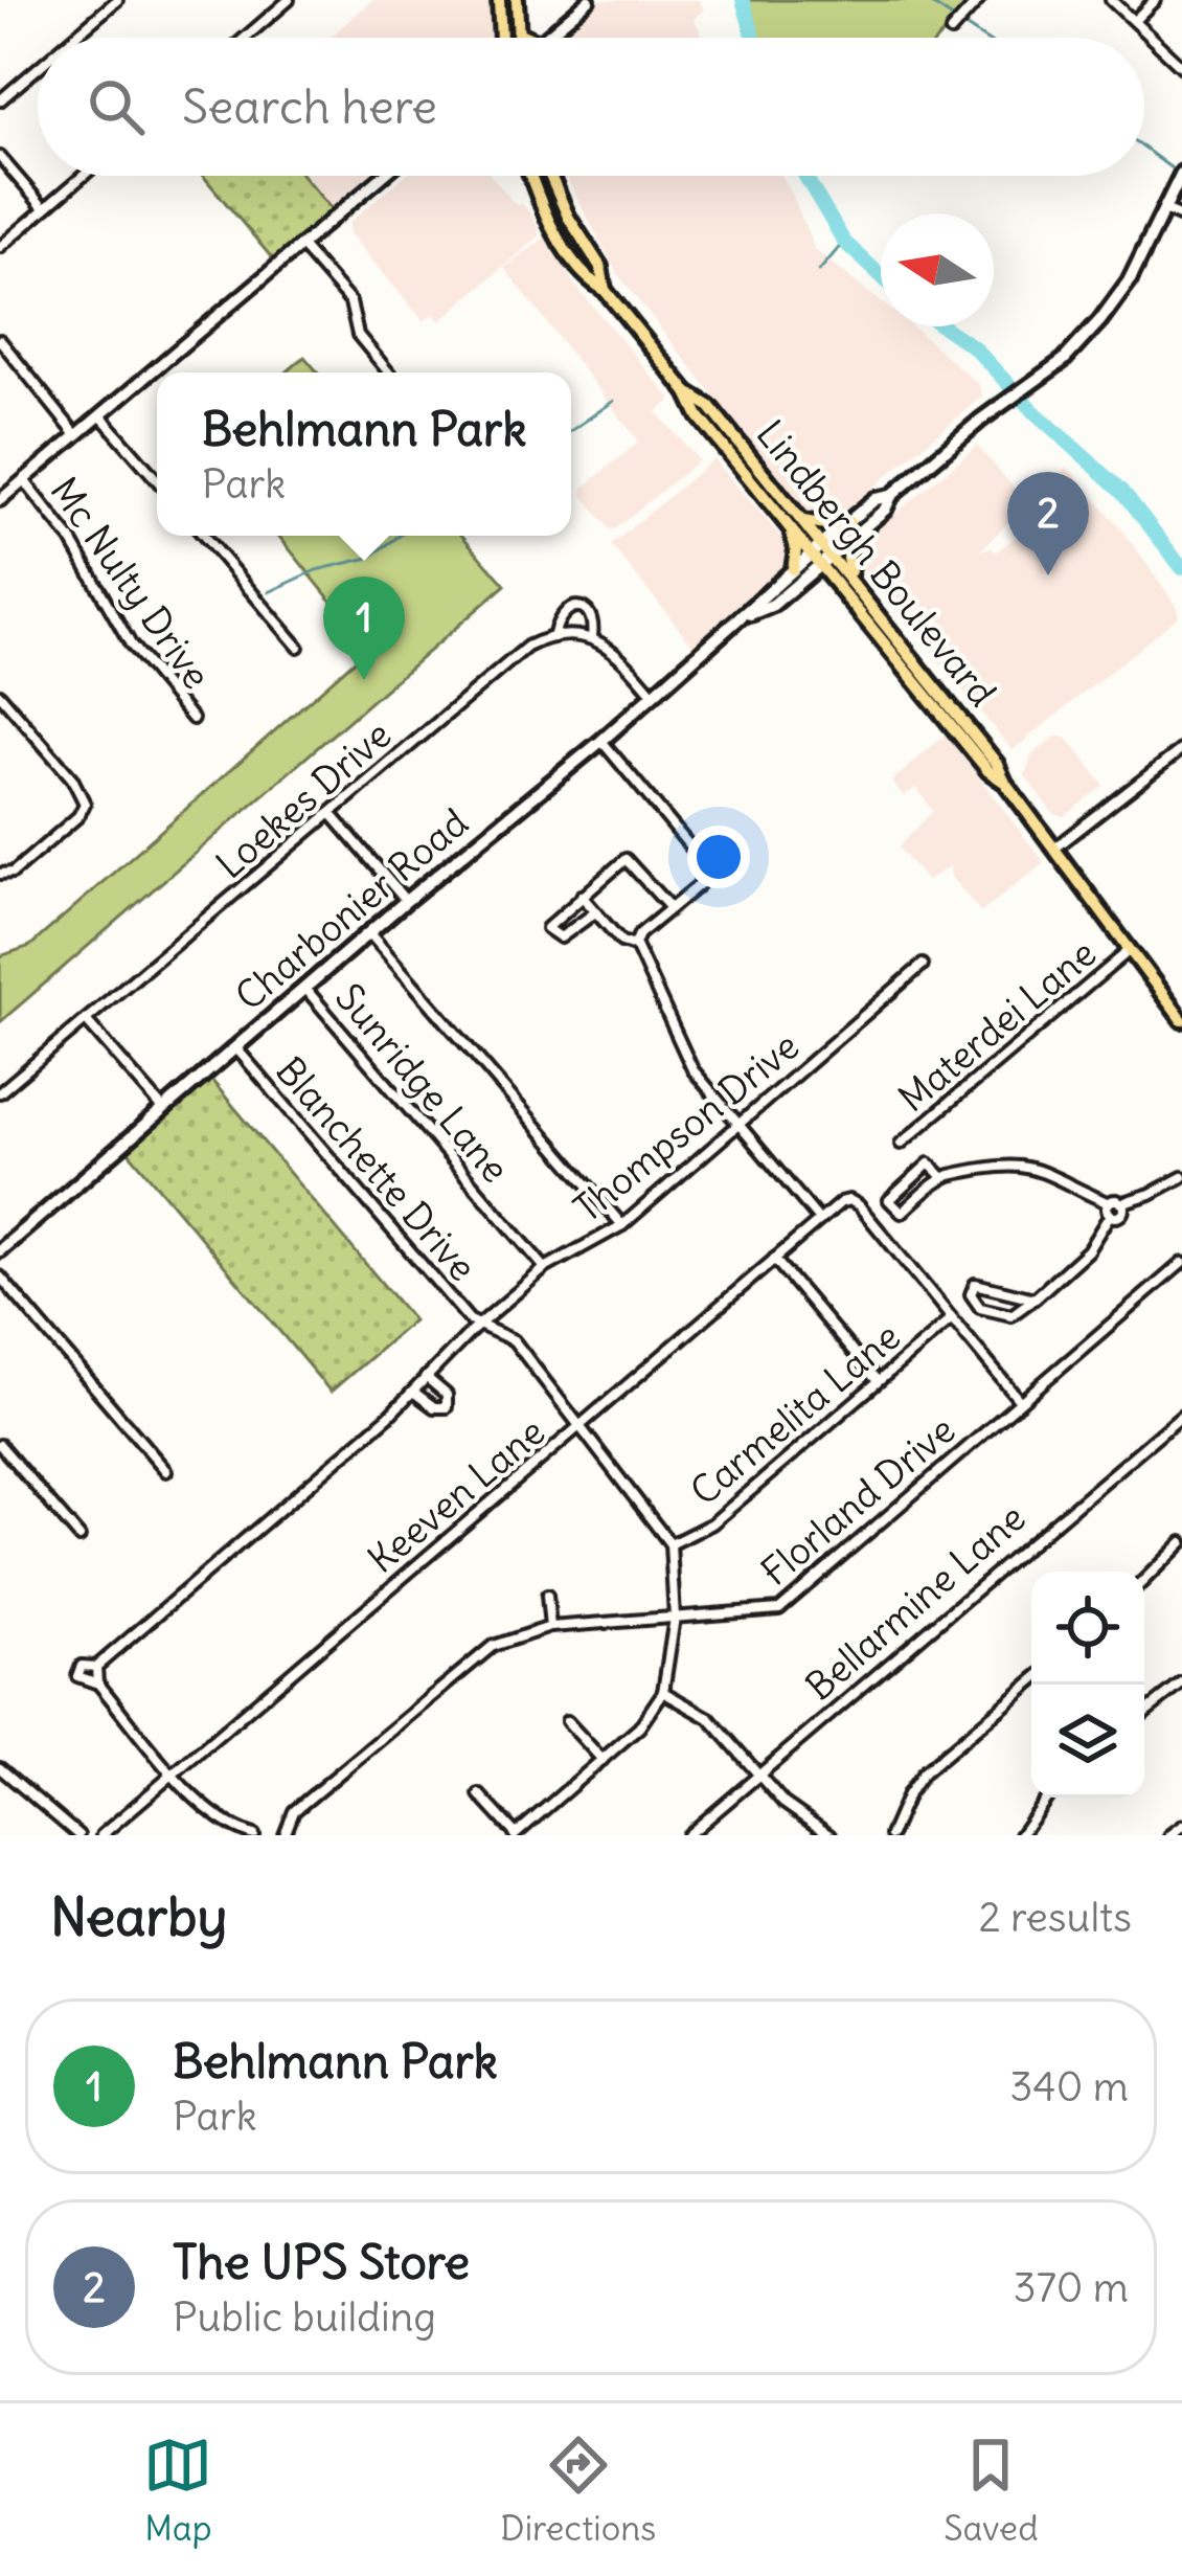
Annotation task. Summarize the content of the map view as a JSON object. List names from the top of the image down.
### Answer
{
  "streets": {
    "main road": ["Lindbergh Boulevard", "Charbonier Road"],
    "street": [
      "Mc Nulty Drive",
      "Loekes Drive",
      "Materdei Lane",
      "Sunridge Lane",
      "Thompson Drive",
      "Blanchette Drive",
      "Carmelita Lane",
      "Keeven Lane",
      "Florland Drive",
      "Bellarmine Lane"
    ]
  },
  "crossings": [
    ["Lindbergh Boulevard", "Charbonier Road"],
    ["Lindbergh Boulevard", "Materdei Lane"],
    ["Charbonier Road", "Sunridge Lane"],
    ["Charbonier Road", "Blanchette Drive"],
    ["Sunridge Lane", "Thompson Drive"],
    ["Thompson Drive", "Blanchette Drive"],
    ["Thompson Drive", "Keeven Lane"],
    ["Blanchette Drive", "Carmelita Lane"],
    ["Blanchette Drive", "Keeven Lane"],
    ["Carmelita Lane", "Keeven Lane"]
  ],
  "north": "left",
  "page": {
    "search": "Search here",
    "popup": ["Behlmann Park", "Park"],
    "pins": ["2", "1"],
    "heading": ["Nearby", "2 results"],
    "list": [
      {
        "mark": "1",
        "name": "Behlmann Park",
        "note": "Park",
        "value": "340 m"
      },
      {
        "mark": "2",
        "name": "The UPS Store",
        "note": "Public building",
        "value": "370 m"
      }
    ],
    "nav": ["Map", "Directions", "Saved"]
  }
}
